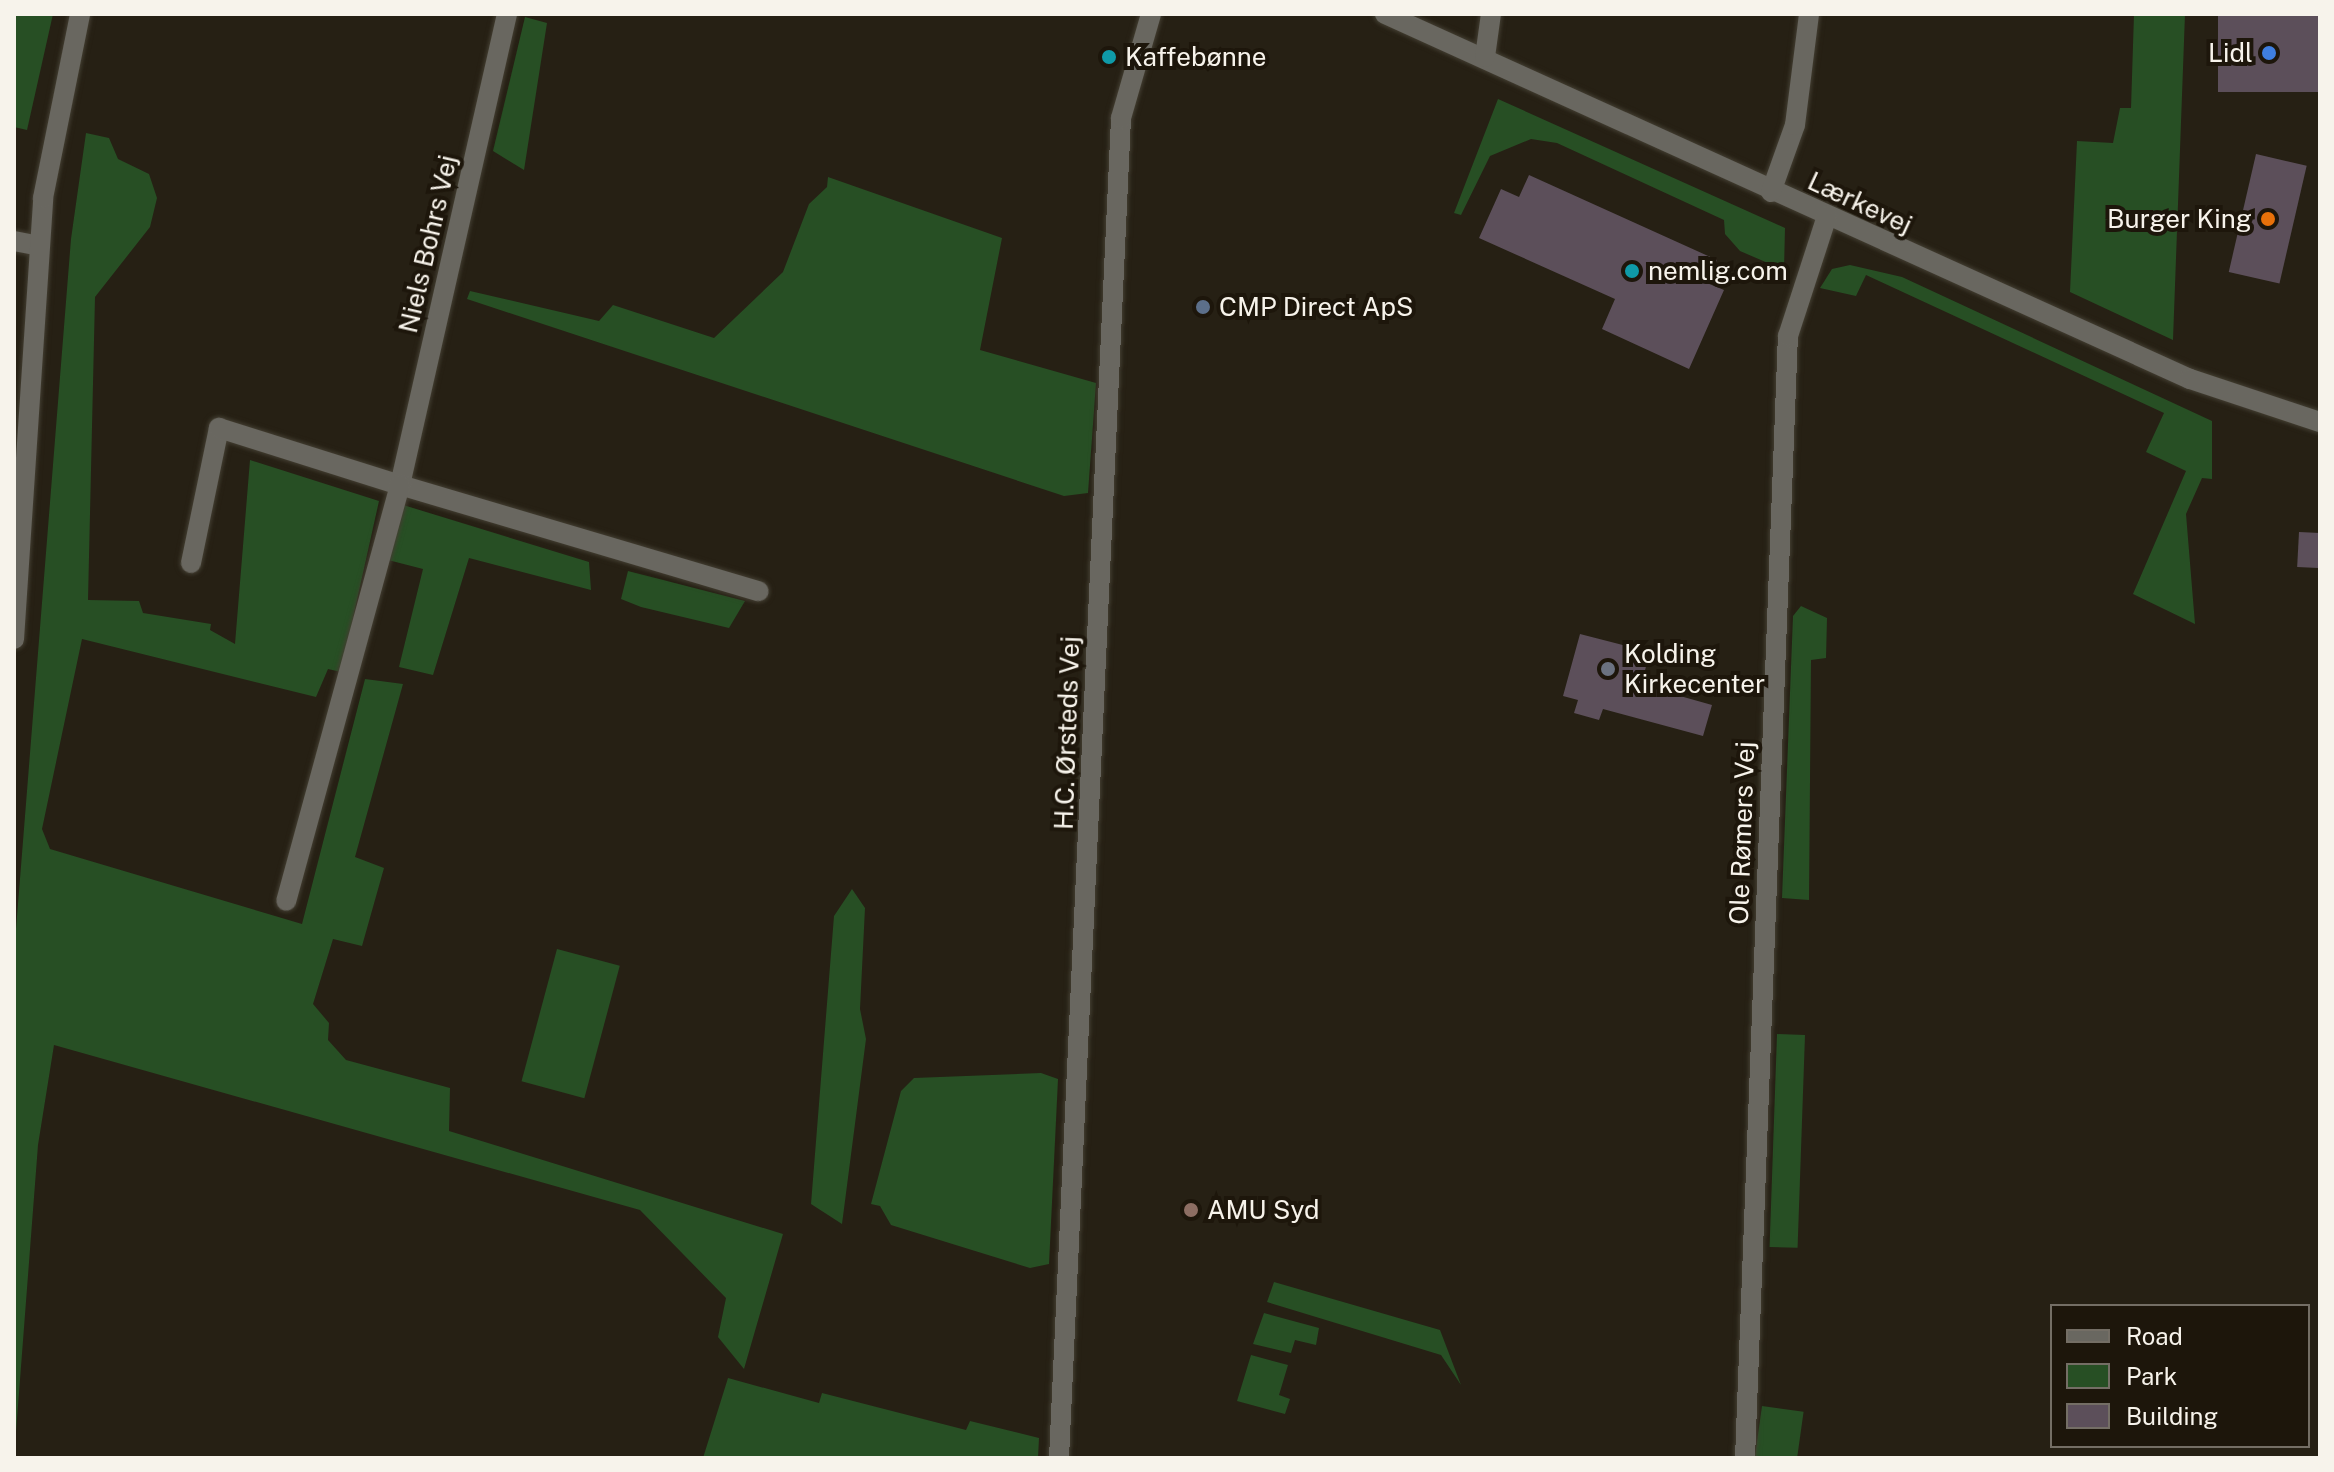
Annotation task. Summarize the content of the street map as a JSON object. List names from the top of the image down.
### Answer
{
  "streets": {
    "street": [
      "Lærkevej",
      "Niels Bohrs Vej",
      "H.C. Ørsteds Vej",
      "Ole Rømers Vej"
    ]
  },
  "crossings": [
    ["Lærkevej", "Ole Rømers Vej"]
  ],
  "places": [
    "Lidl",
    "Kaffebønne",
    "Burger King",
    "nemlig.com",
    "CMP Direct ApS",
    "Kolding Kirkecenter",
    "AMU Syd"
  ],
  "legend": ["Road", "Park", "Building"]
}
